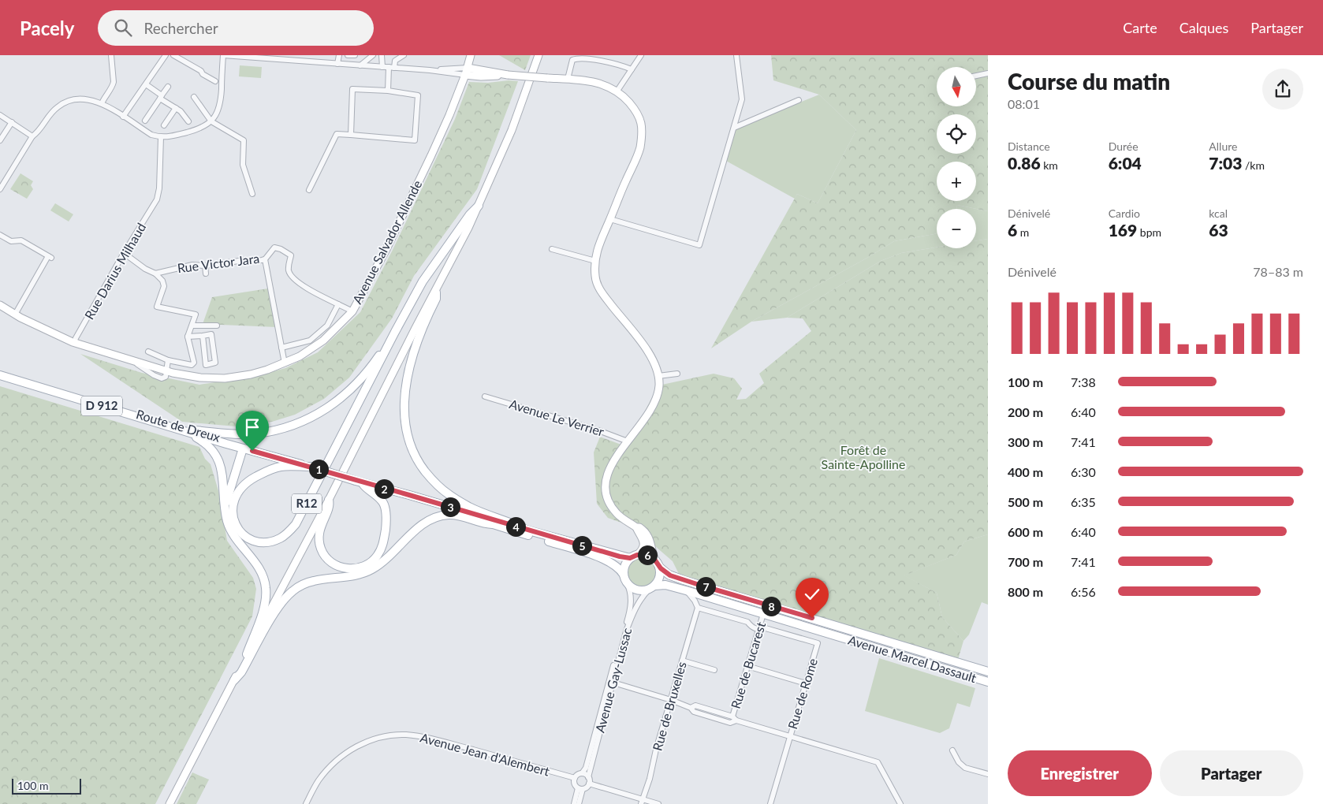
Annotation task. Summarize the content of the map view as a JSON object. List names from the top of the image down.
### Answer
{
  "streets": {
    "main road": [
      "D 912",
      "Route de Dreux",
      "R12",
      "Avenue Marcel Dassault"
    ],
    "street": [
      "Avenue Salvador Allende",
      "Rue Victor Jara",
      "Rue Darius Milhaud",
      "Avenue Le Verrier",
      "Rue de Bucarest",
      "Avenue Gay-Lussac",
      "Rue de Rome",
      "Rue de Bruxelles",
      "Avenue Jean d'Alembert"
    ]
  },
  "crossings": [
    ["Avenue Salvador Allende", "Rue Victor Jara"],
    ["Avenue Salvador Allende", "Rue Darius Milhaud"],
    ["Route de Dreux", "R12"],
    ["Route de Dreux", "Avenue Marcel Dassault"],
    ["Route de Dreux", "Avenue Gay-Lussac"],
    ["Avenue Marcel Dassault", "Rue de Bucarest"],
    ["Avenue Marcel Dassault", "Avenue Gay-Lussac"],
    ["Rue de Bucarest", "Rue de Rome"],
    ["Avenue Gay-Lussac", "Avenue Jean d'Alembert"]
  ],
  "parks": ["Forêt de Sainte-Apolline"],
  "scale_bar": "100 m",
  "north": "bottom",
  "page": {
    "header": "Pacely",
    "search": "Rechercher",
    "nav": ["Carte", "Calques", "Partager"],
    "heading": ["Course du matin", "08:01"],
    "map_buttons": ["+", "−"],
    "stats": [
      ["Distance", "0.86 km"],
      ["Durée", "6:04"],
      ["Allure", "7:03 /km"],
      ["Dénivelé", "6 m"],
      ["Cardio", "169 bpm"],
      ["kcal", "63"]
    ],
    "chart": ["Dénivelé", "78–83 m"],
    "list": [
      {
        "name": "100 m",
        "note": "7:38"
      },
      {
        "name": "200 m",
        "note": "6:40"
      },
      {
        "name": "300 m",
        "note": "7:41"
      },
      {
        "name": "400 m",
        "note": "6:30"
      },
      {
        "name": "500 m",
        "note": "6:35"
      },
      {
        "name": "600 m",
        "note": "6:40"
      },
      {
        "name": "700 m",
        "note": "7:41"
      },
      {
        "name": "800 m",
        "note": "6:56"
      }
    ],
    "pins": [
      "1",
      "2",
      "3",
      "4",
      "5",
      "6",
      "7",
      "8"
    ],
    "buttons": ["Enregistrer", "Partager"],
    "scale": "100 m"
  }
}
